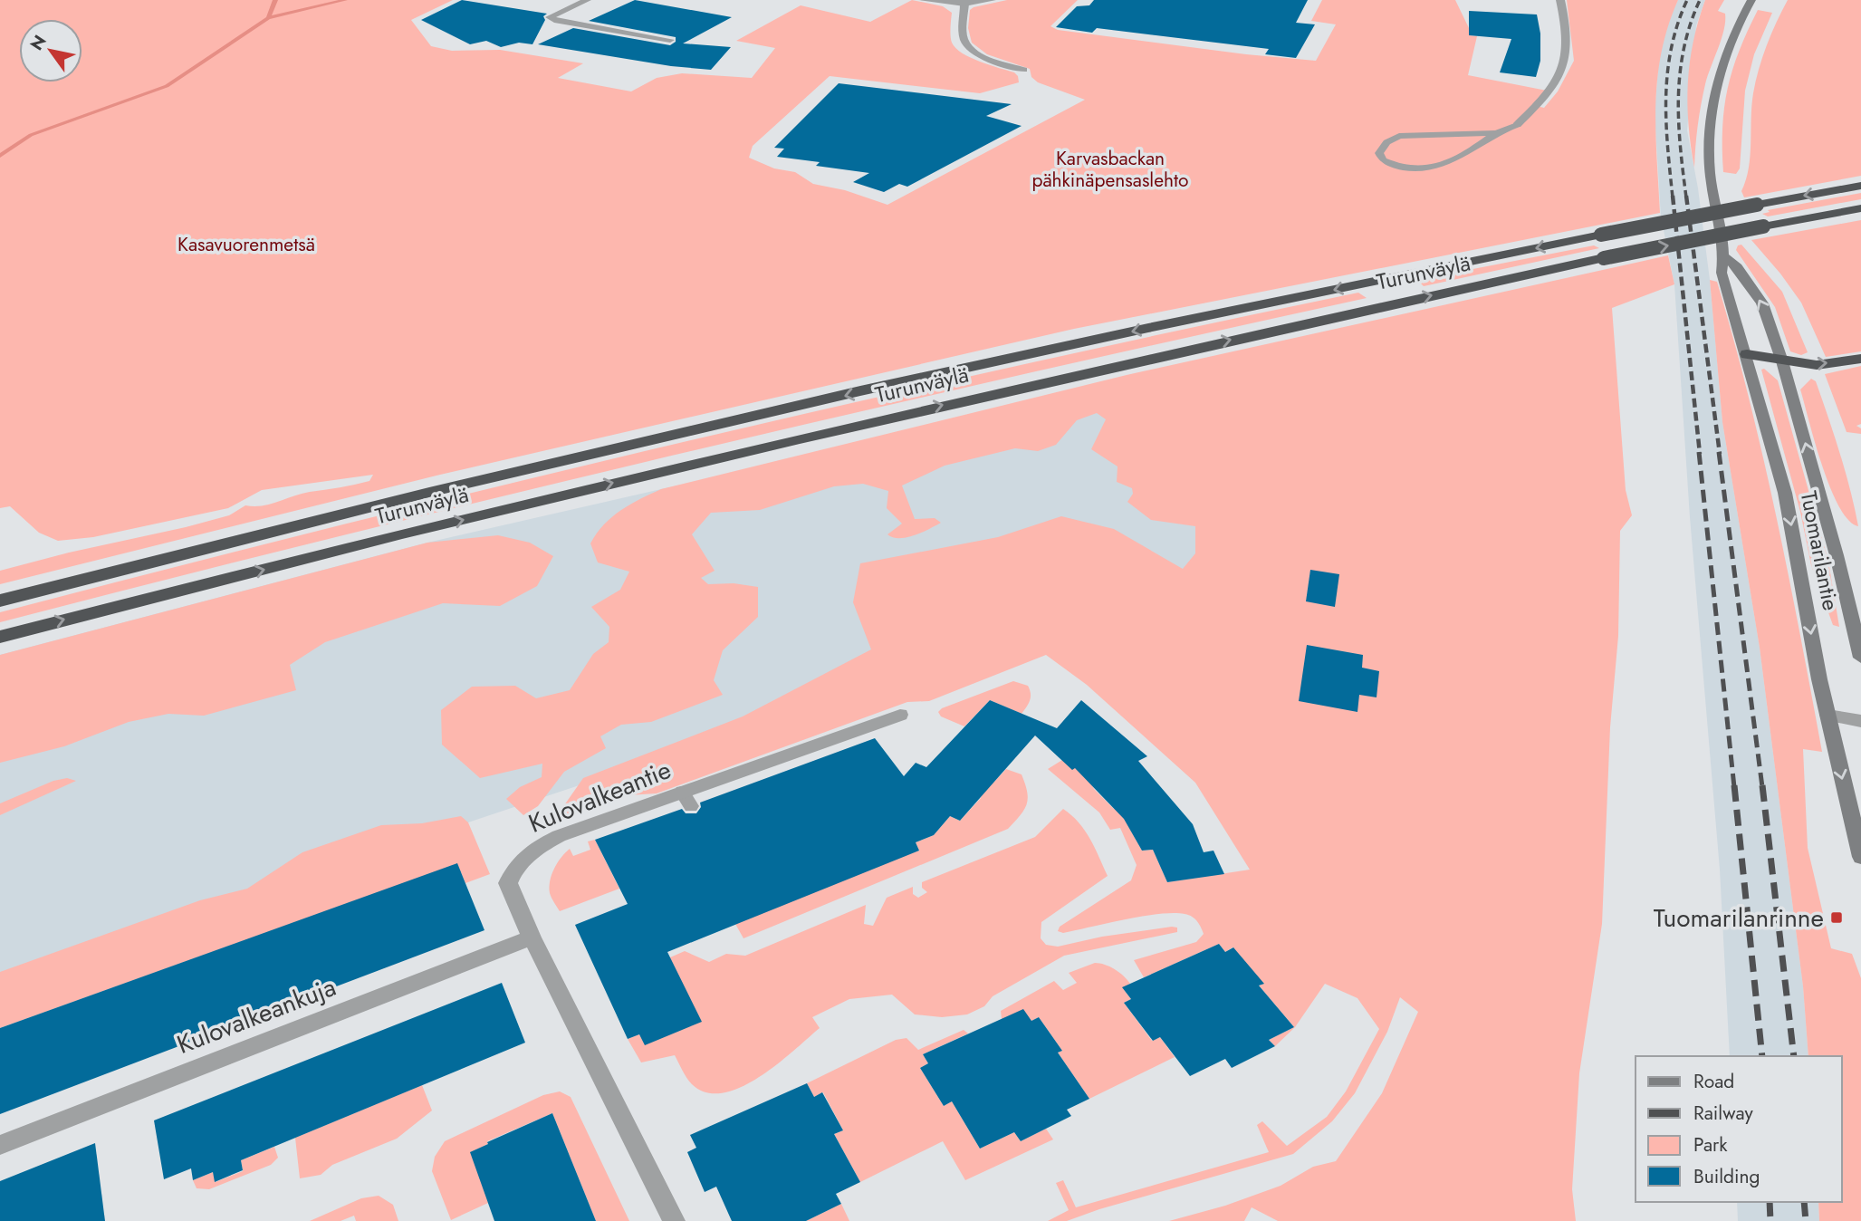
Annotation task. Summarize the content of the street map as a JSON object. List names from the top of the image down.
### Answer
{
  "streets": {
    "highway": ["Turunväylä"],
    "main road": ["Tuomarilantie"],
    "street": ["Kulovalkeantie", "Kulovalkeankuja"]
  },
  "crossings": [
    ["Kulovalkeantie", "Kulovalkeankuja"]
  ],
  "parks": ["Karvasbackan pähkinäpensaslehto", "Kasavuorenmetsä"],
  "places": {
    "transit": ["Tuomarilanrinne"]
  },
  "legend": [
    "Road",
    "Railway",
    "Park",
    "Building"
  ],
  "north": "top left"
}
